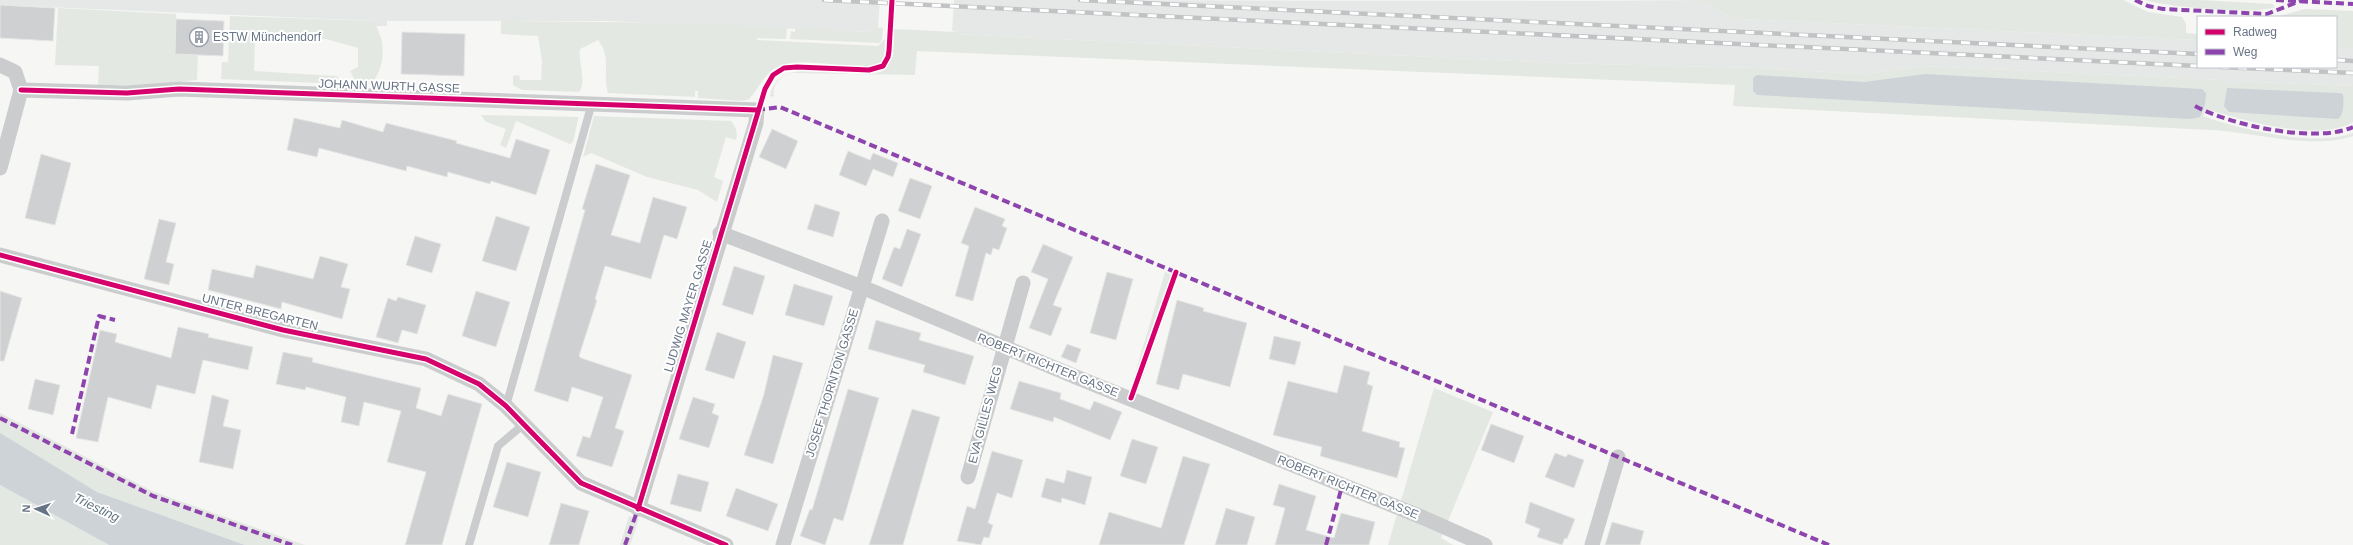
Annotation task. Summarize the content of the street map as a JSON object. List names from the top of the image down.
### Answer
{
  "streets": {
    "street": [
      "JOHANN WURTH GASSE",
      "LUDWIG MAYER GASSE",
      "UNTER BREGARTEN",
      "ROBERT RICHTER GASSE",
      "JOSEF THORNTON GASSE",
      "EVA GILLES WEG"
    ]
  },
  "crossings": [
    ["JOHANN WURTH GASSE", "LUDWIG MAYER GASSE"],
    ["LUDWIG MAYER GASSE", "UNTER BREGARTEN"],
    ["LUDWIG MAYER GASSE", "ROBERT RICHTER GASSE"],
    ["ROBERT RICHTER GASSE", "JOSEF THORNTON GASSE"],
    ["ROBERT RICHTER GASSE", "EVA GILLES WEG"]
  ],
  "water": ["Triesting"],
  "places": {
    "building": ["ESTW Münchendorf"]
  },
  "legend": ["Radweg", "Weg"],
  "north": "left"
}
